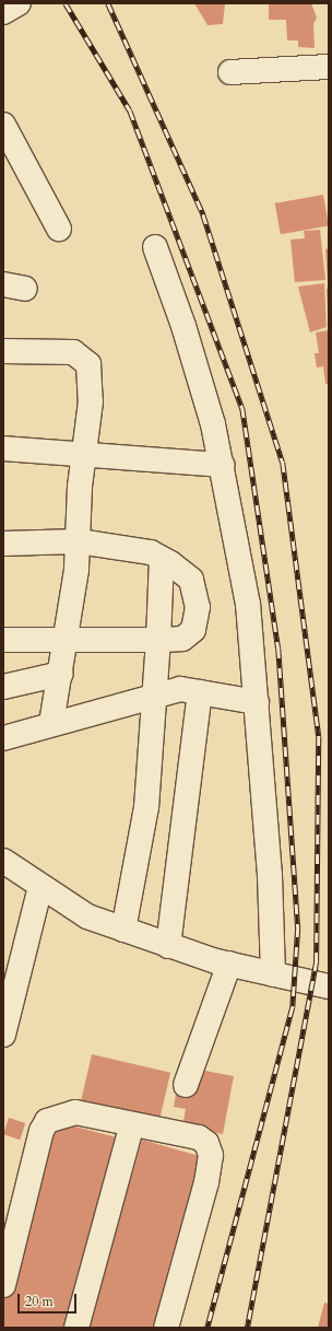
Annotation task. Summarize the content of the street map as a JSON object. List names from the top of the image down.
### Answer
{
  "scale_bar": "20 m"
}
